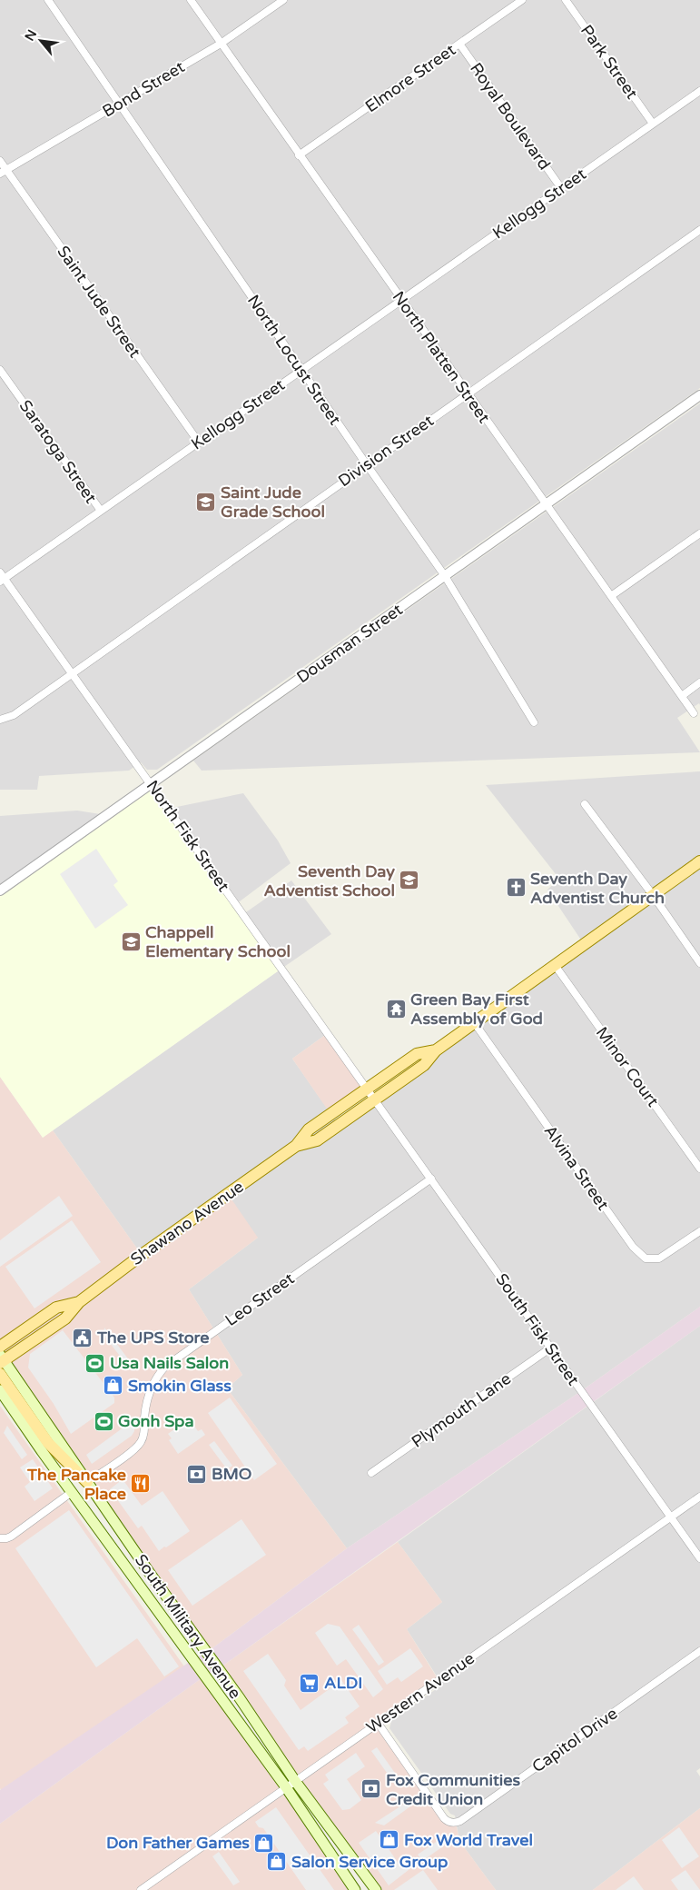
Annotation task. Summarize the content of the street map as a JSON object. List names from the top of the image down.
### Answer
{
  "streets": {
    "main road": ["Shawano Avenue", "South Military Avenue"],
    "street": [
      "Park Street",
      "Elmore Street",
      "Bond Street",
      "Royal Boulevard",
      "Kellogg Street",
      "Saint Jude Street",
      "North Platten Street",
      "North Locust Street",
      "Division Street",
      "Saratoga Street",
      "Dousman Street",
      "North Fisk Street",
      "Minor Court",
      "Alvina Street",
      "Leo Street",
      "South Fisk Street",
      "Plymouth Lane",
      "Western Avenue",
      "Capitol Drive"
    ]
  },
  "crossings": [
    ["Park Street", "Kellogg Street"],
    ["Elmore Street", "Royal Boulevard"],
    ["Elmore Street", "North Platten Street"],
    ["Bond Street", "Saint Jude Street"],
    ["Bond Street", "North Platten Street"],
    ["Bond Street", "North Locust Street"],
    ["Royal Boulevard", "Kellogg Street"],
    ["Kellogg Street", "Saint Jude Street"],
    ["Kellogg Street", "North Platten Street"],
    ["Kellogg Street", "North Locust Street"],
    ["Kellogg Street", "Saratoga Street"],
    ["Kellogg Street", "North Fisk Street"],
    ["North Platten Street", "Division Street"],
    ["North Platten Street", "Dousman Street"],
    ["North Locust Street", "Division Street"],
    ["North Locust Street", "Dousman Street"],
    ["Division Street", "North Fisk Street"],
    ["Dousman Street", "North Fisk Street"],
    ["North Fisk Street", "Shawano Avenue"],
    ["North Fisk Street", "South Fisk Street"],
    ["Minor Court", "Shawano Avenue"],
    ["Alvina Street", "Shawano Avenue"],
    ["Shawano Avenue", "South Fisk Street"],
    ["Shawano Avenue", "South Military Avenue"],
    ["Leo Street", "South Fisk Street"],
    ["Leo Street", "South Military Avenue"],
    ["South Fisk Street", "Plymouth Lane"],
    ["South Fisk Street", "Western Avenue"],
    ["South Military Avenue", "Western Avenue"],
    ["Western Avenue", "Capitol Drive"]
  ],
  "places": {
    "school or university": ["Saint Jude Grade School", "Seventh Day Adventist School", "Chappell Elementary School"],
    "church": ["Seventh Day Adventist Church"],
    "temple": ["Green Bay First Assembly of God"],
    "public building": ["The UPS Store"],
    "sports": ["Usa Nails Salon", "Gonh Spa"],
    "shop": [
      "Smokin Glass",
      "Fox World Travel",
      "Don Father Games",
      "Salon Service Group"
    ],
    "bank": ["BMO", "Fox Communities Credit Union"],
    "restaurant": ["The Pancake Place"],
    "supermarket": ["ALDI"]
  },
  "north": "top left"
}
